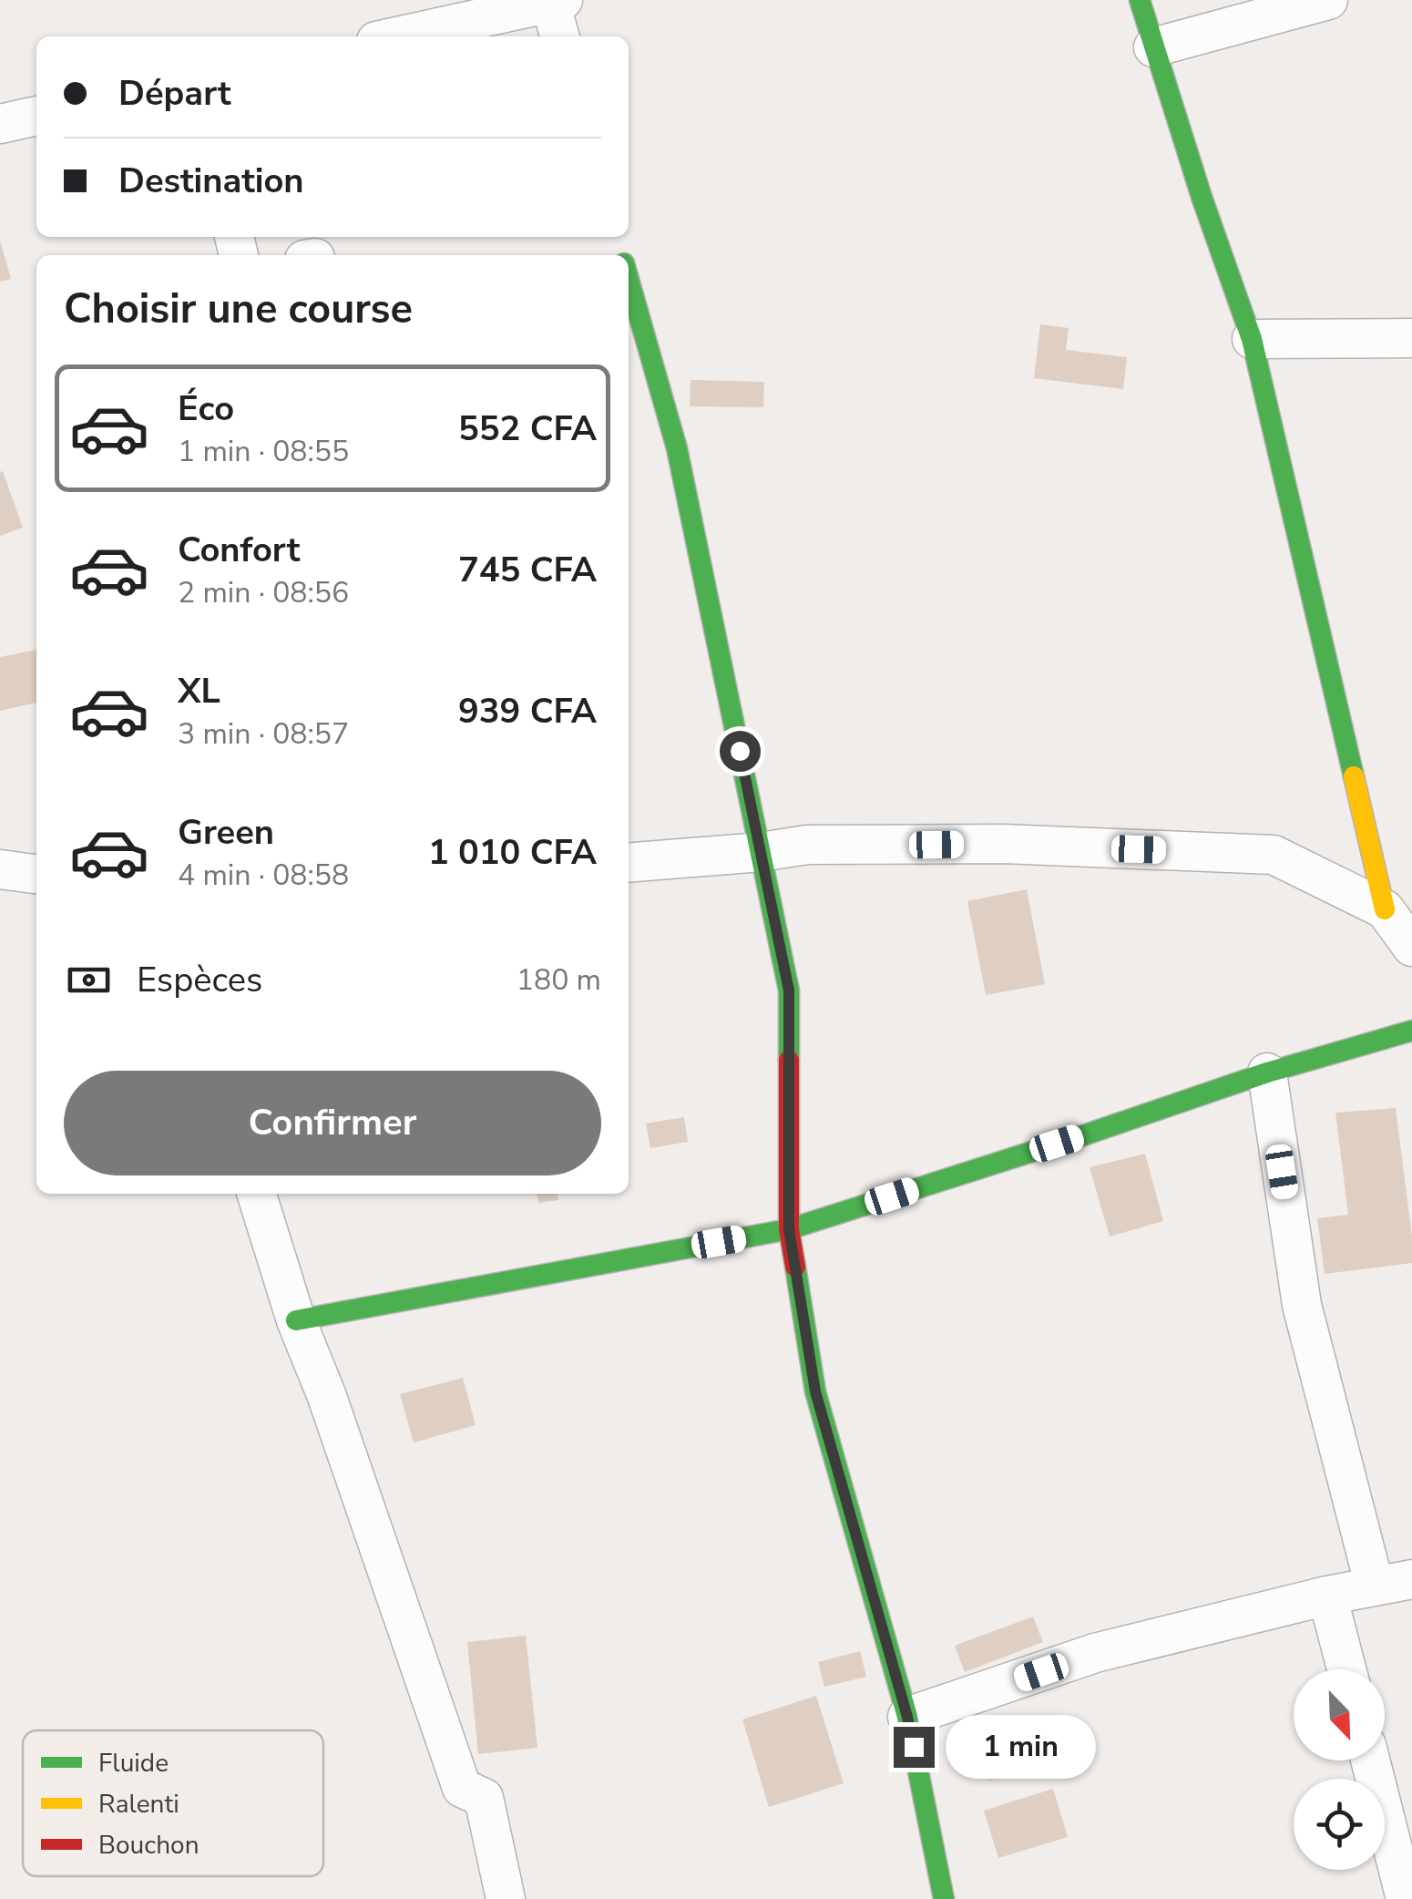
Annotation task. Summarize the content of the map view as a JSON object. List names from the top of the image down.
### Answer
{
  "legend": ["Fluide", "Ralenti", "Bouchon"],
  "north": "bottom right",
  "page": {
    "banner": ["Départ", "Destination"],
    "heading": "Choisir une course",
    "list": [
      {
        "name": "Éco",
        "note": "1 min · 08:55",
        "value": "552 CFA"
      },
      {
        "name": "Confort",
        "note": "2 min · 08:56",
        "value": "745 CFA"
      },
      {
        "name": "XL",
        "note": "3 min · 08:57",
        "value": "939 CFA"
      },
      {
        "name": "Green",
        "note": "4 min · 08:58",
        "value": "1 010 CFA"
      }
    ],
    "pay": ["Espèces", "180 m"],
    "buttons": "Confirmer",
    "bubble": "1 min"
  }
}
